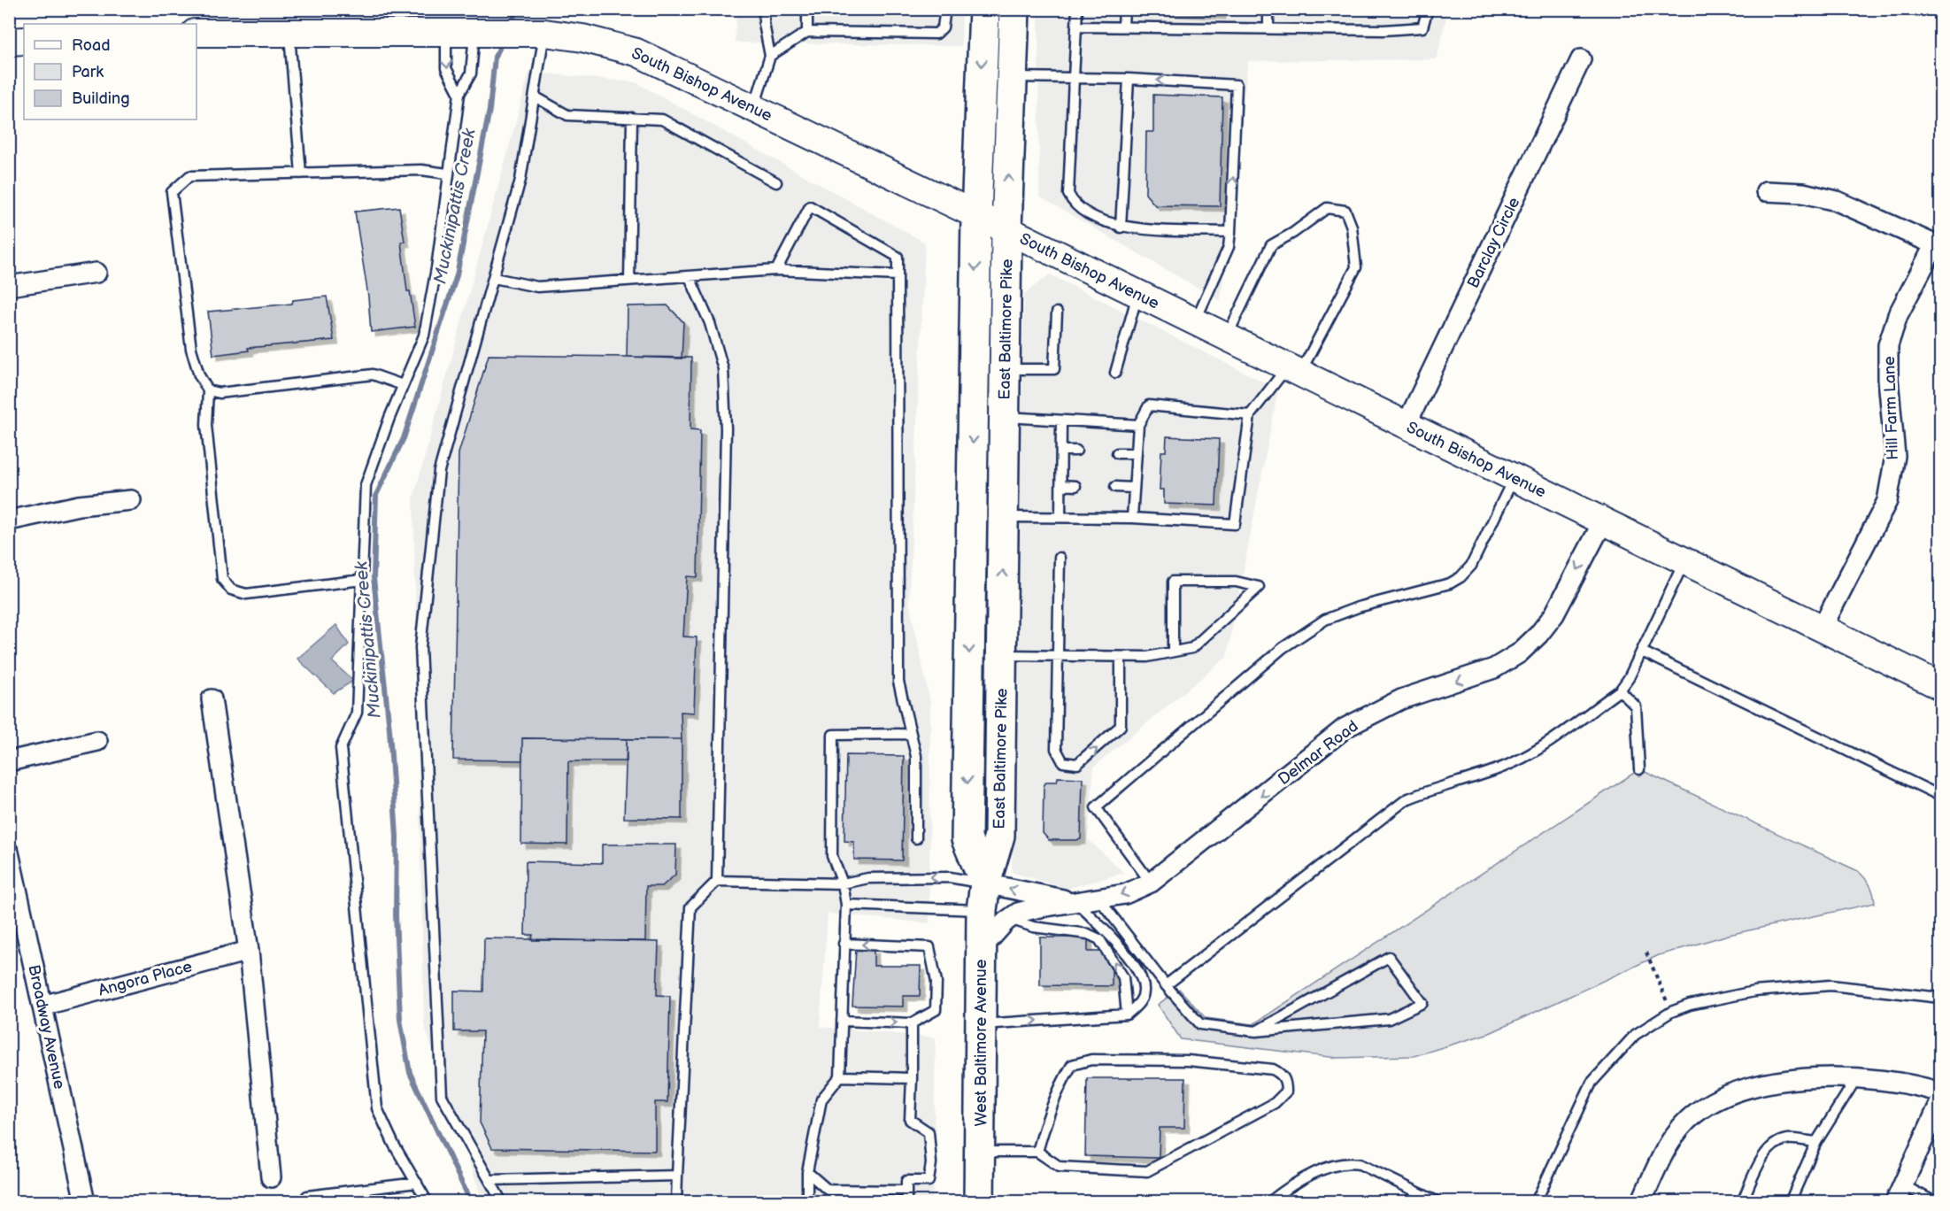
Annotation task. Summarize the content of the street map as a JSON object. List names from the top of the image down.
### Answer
{
  "streets": {
    "main road": ["South Bishop Avenue", "East Baltimore Pike", "West Baltimore Avenue"],
    "street": [
      "Barclay Circle",
      "Hill Farm Lane",
      "Delmar Road",
      "Angora Place",
      "Broadway Avenue"
    ]
  },
  "crossings": [
    ["South Bishop Avenue", "Barclay Circle"],
    ["South Bishop Avenue", "East Baltimore Pike"],
    ["South Bishop Avenue", "Hill Farm Lane"],
    ["South Bishop Avenue", "Delmar Road"],
    ["East Baltimore Pike", "Delmar Road"],
    ["East Baltimore Pike", "West Baltimore Avenue"],
    ["Delmar Road", "West Baltimore Avenue"],
    ["Angora Place", "Broadway Avenue"]
  ],
  "one_way": ["Delmar Road"],
  "water": ["Muckinipattis Creek"],
  "legend": ["Road", "Park", "Building"]
}
